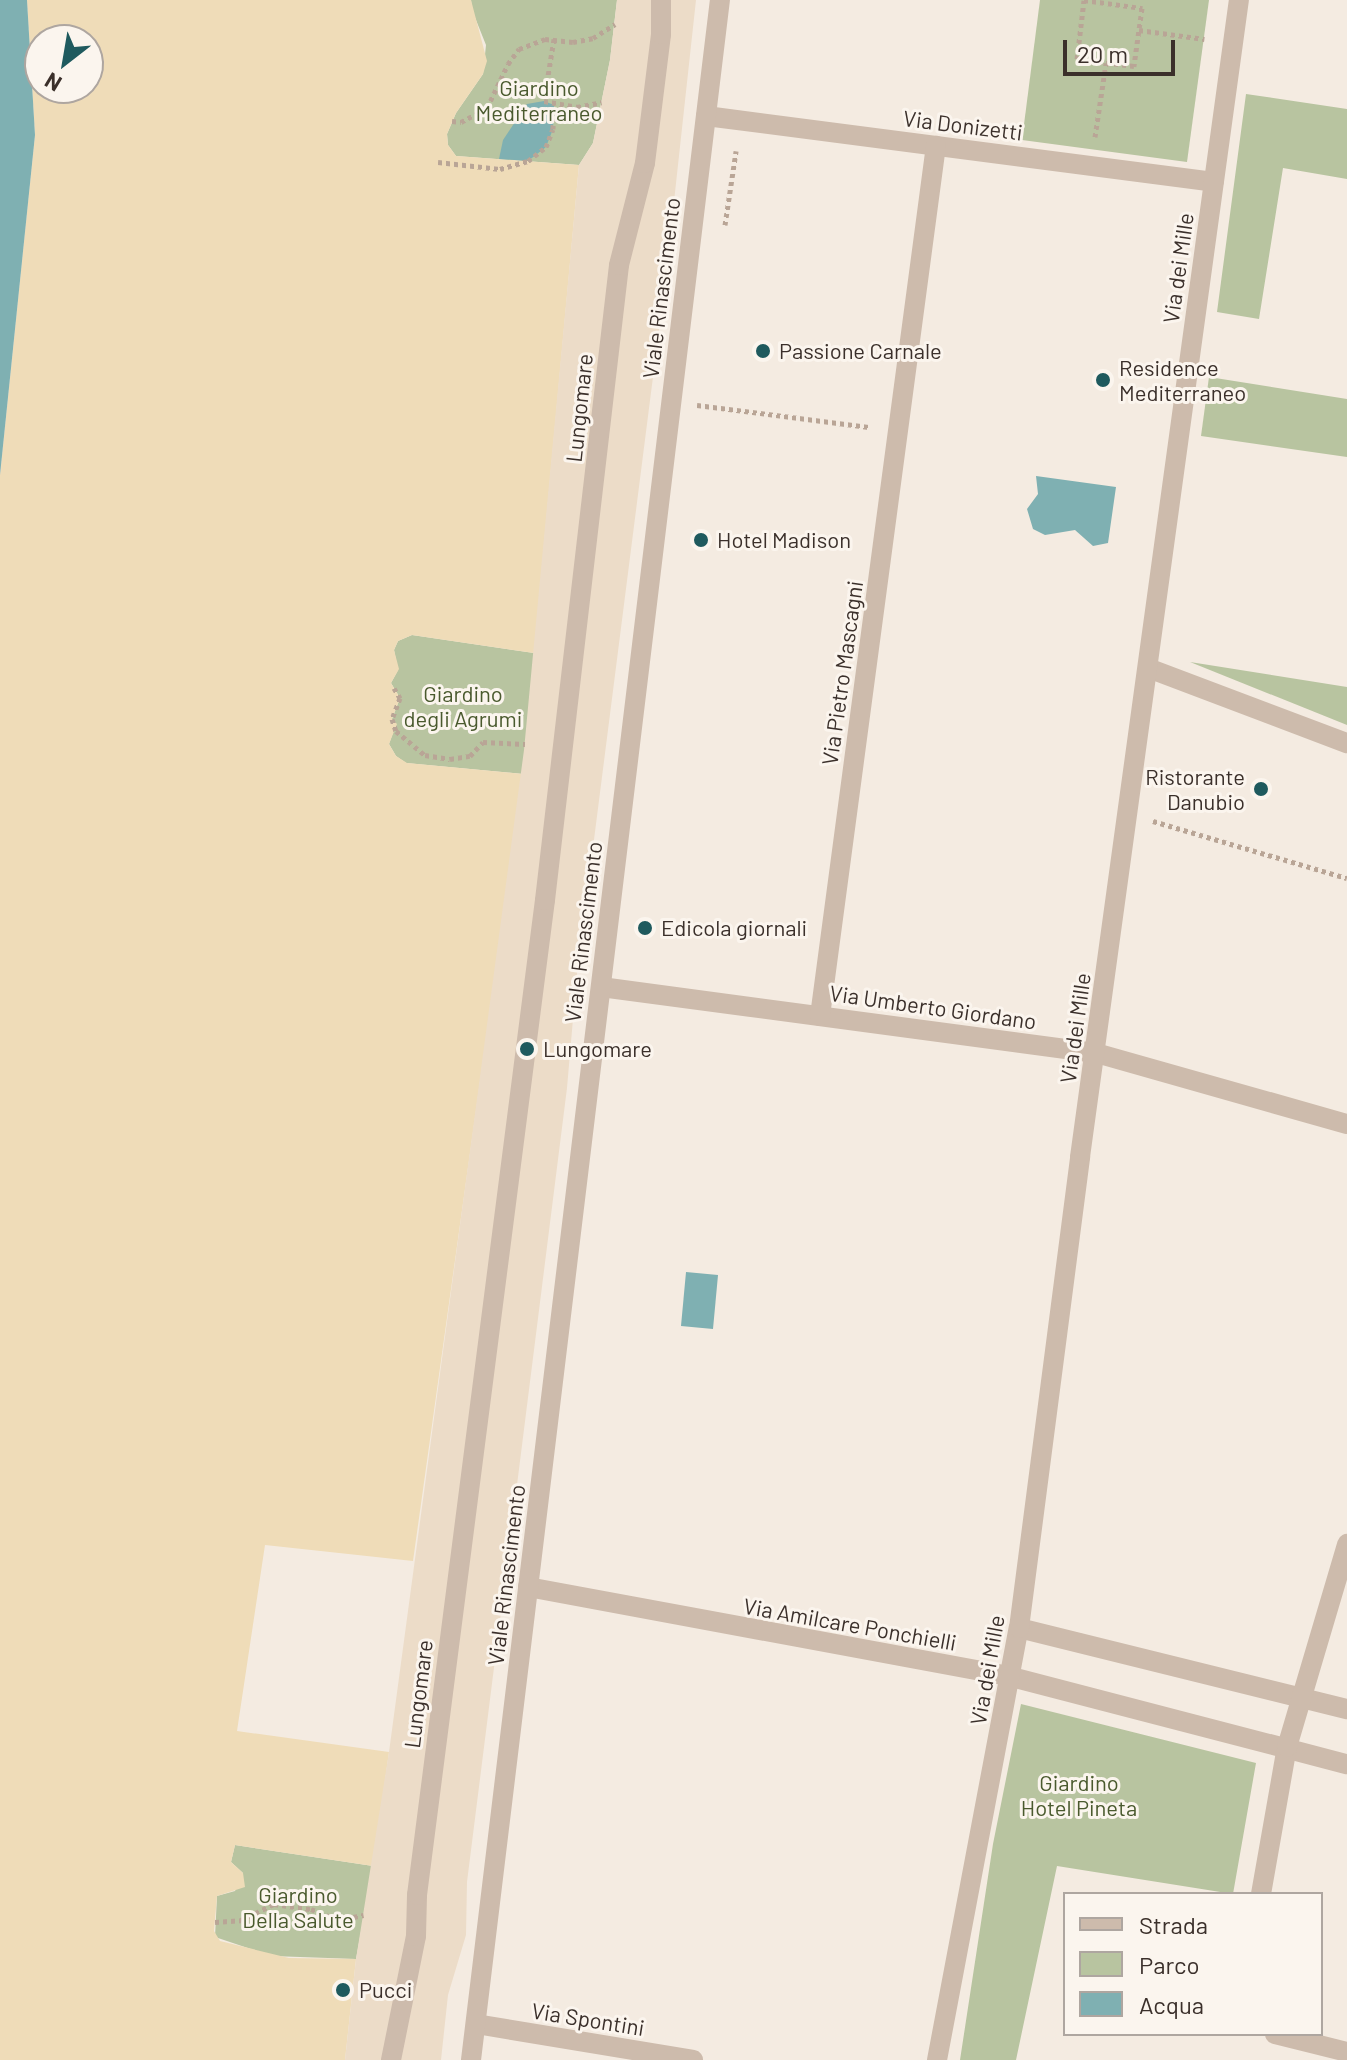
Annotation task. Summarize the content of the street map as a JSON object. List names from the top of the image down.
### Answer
{
  "streets": {
    "street": [
      "Via Donizetti",
      "Via dei Mille",
      "Viale Rinascimento",
      "Lungomare",
      "Via Pietro Mascagni",
      "Via Umberto Giordano",
      "Via Amilcare Ponchielli",
      "Via Spontini"
    ]
  },
  "crossings": [
    ["Via Donizetti", "Via dei Mille"],
    ["Via Donizetti", "Viale Rinascimento"],
    ["Via Donizetti", "Via Pietro Mascagni"],
    ["Via dei Mille", "Via Umberto Giordano"],
    ["Via dei Mille", "Via Amilcare Ponchielli"],
    ["Viale Rinascimento", "Via Umberto Giordano"],
    ["Viale Rinascimento", "Via Amilcare Ponchielli"],
    ["Viale Rinascimento", "Via Spontini"],
    ["Via Pietro Mascagni", "Via Umberto Giordano"]
  ],
  "parks": [
    "Giardino Mediterraneo",
    "Giardino degli Agrumi",
    "Giardino Hotel Pineta",
    "Giardino Della Salute"
  ],
  "places": [
    "Passione Carnale",
    "Residence Mediterraneo",
    "Hotel Madison",
    "Ristorante Danubio",
    "Edicola giornali",
    "Lungomare",
    "Pucci"
  ],
  "legend": ["Strada", "Parco", "Acqua"],
  "scale_bar": "20 m",
  "north": "bottom left"
}
